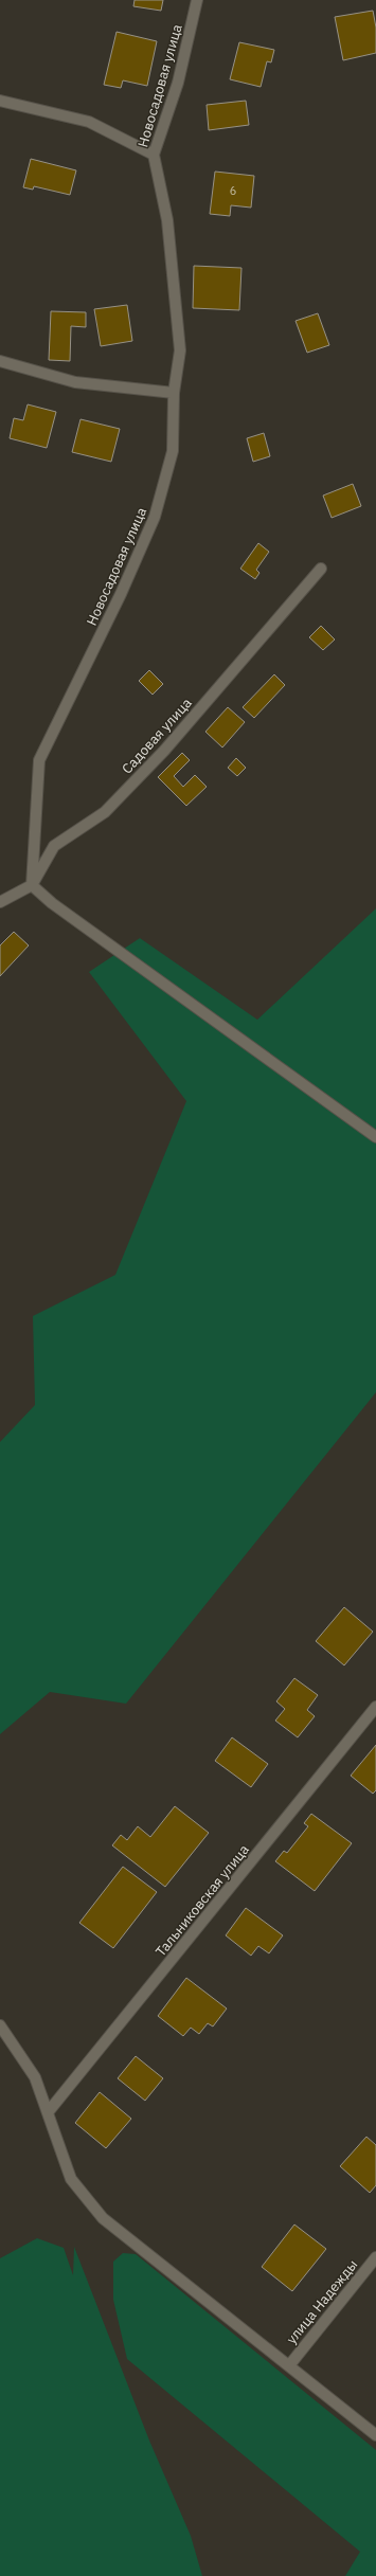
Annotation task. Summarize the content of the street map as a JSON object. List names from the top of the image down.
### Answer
{
  "streets": {
    "street": [
      "Новосадовая улица",
      "Садовая улица",
      "Тальниковская улица",
      "улица Надежды"
    ]
  },
  "crossings": [
    ["Новосадовая улица", "Садовая улица"]
  ],
  "house_numbers": ["6"]
}
